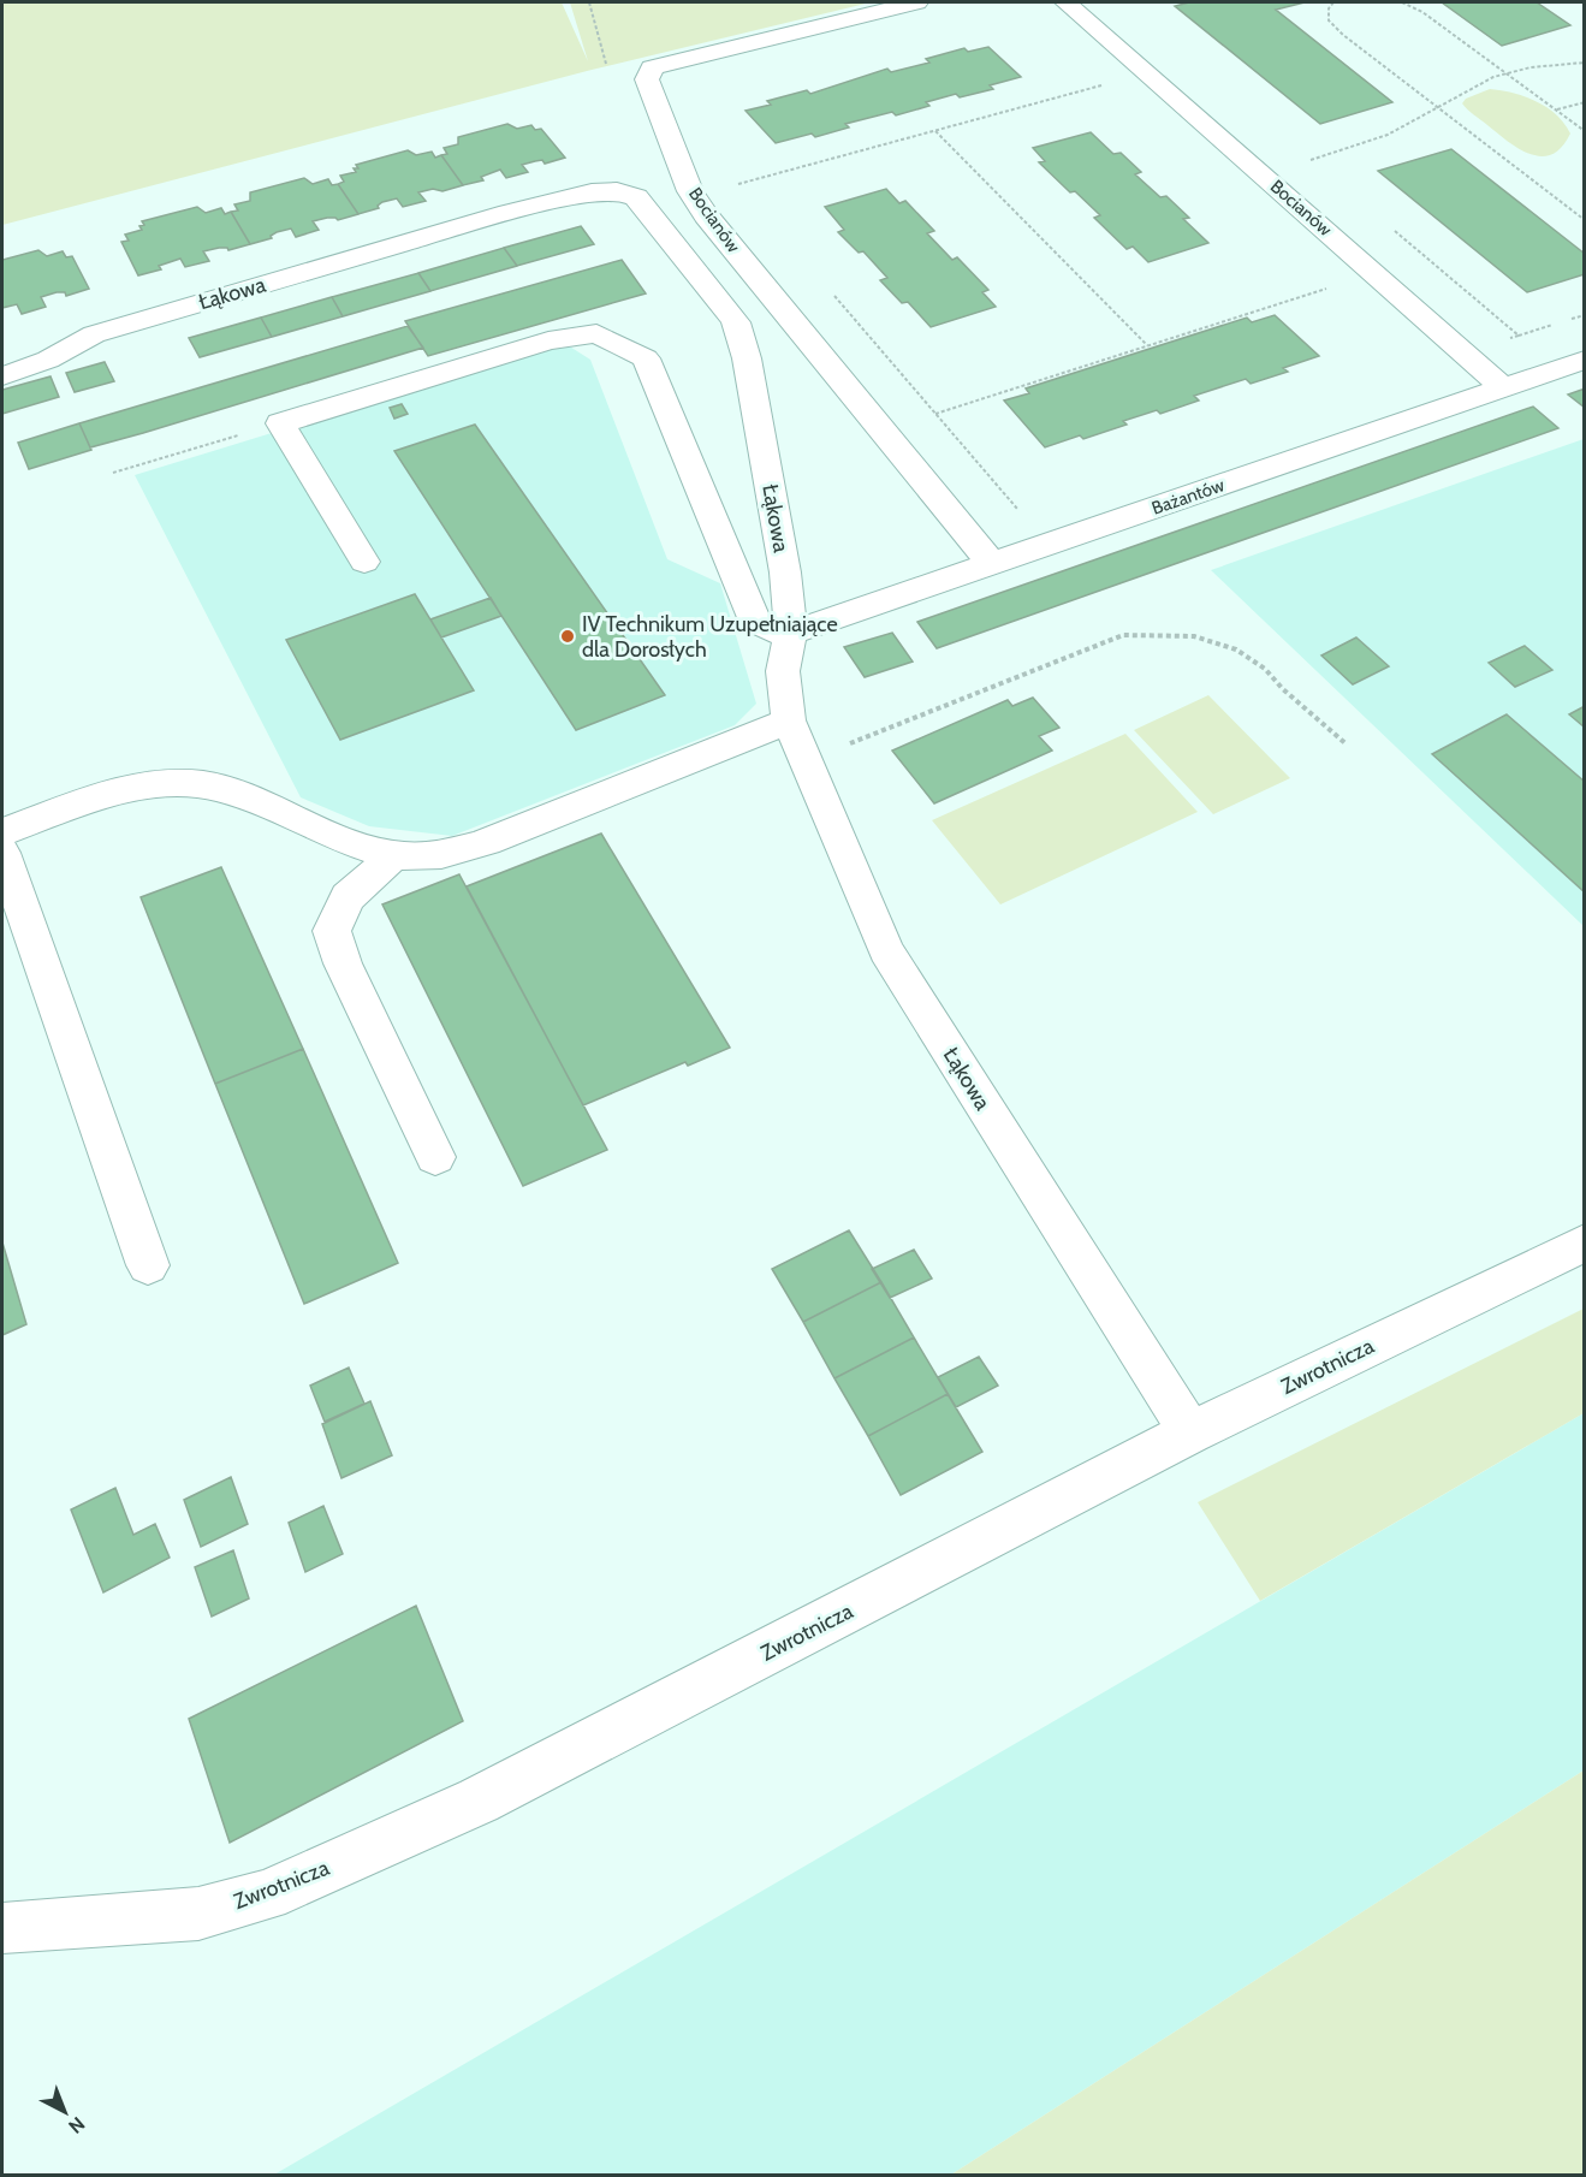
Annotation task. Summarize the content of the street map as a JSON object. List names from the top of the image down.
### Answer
{
  "streets": {
    "street": [
      "Bocianów",
      "Łąkowa",
      "Bażantów",
      "Zwrotnicza"
    ]
  },
  "crossings": [
    ["Bocianów", "Bażantów"],
    ["Łąkowa", "Bażantów"],
    ["Łąkowa", "Zwrotnicza"]
  ],
  "places": ["IV Technikum Uzupełniające dla Dorosłych"],
  "north": "bottom right"
}
